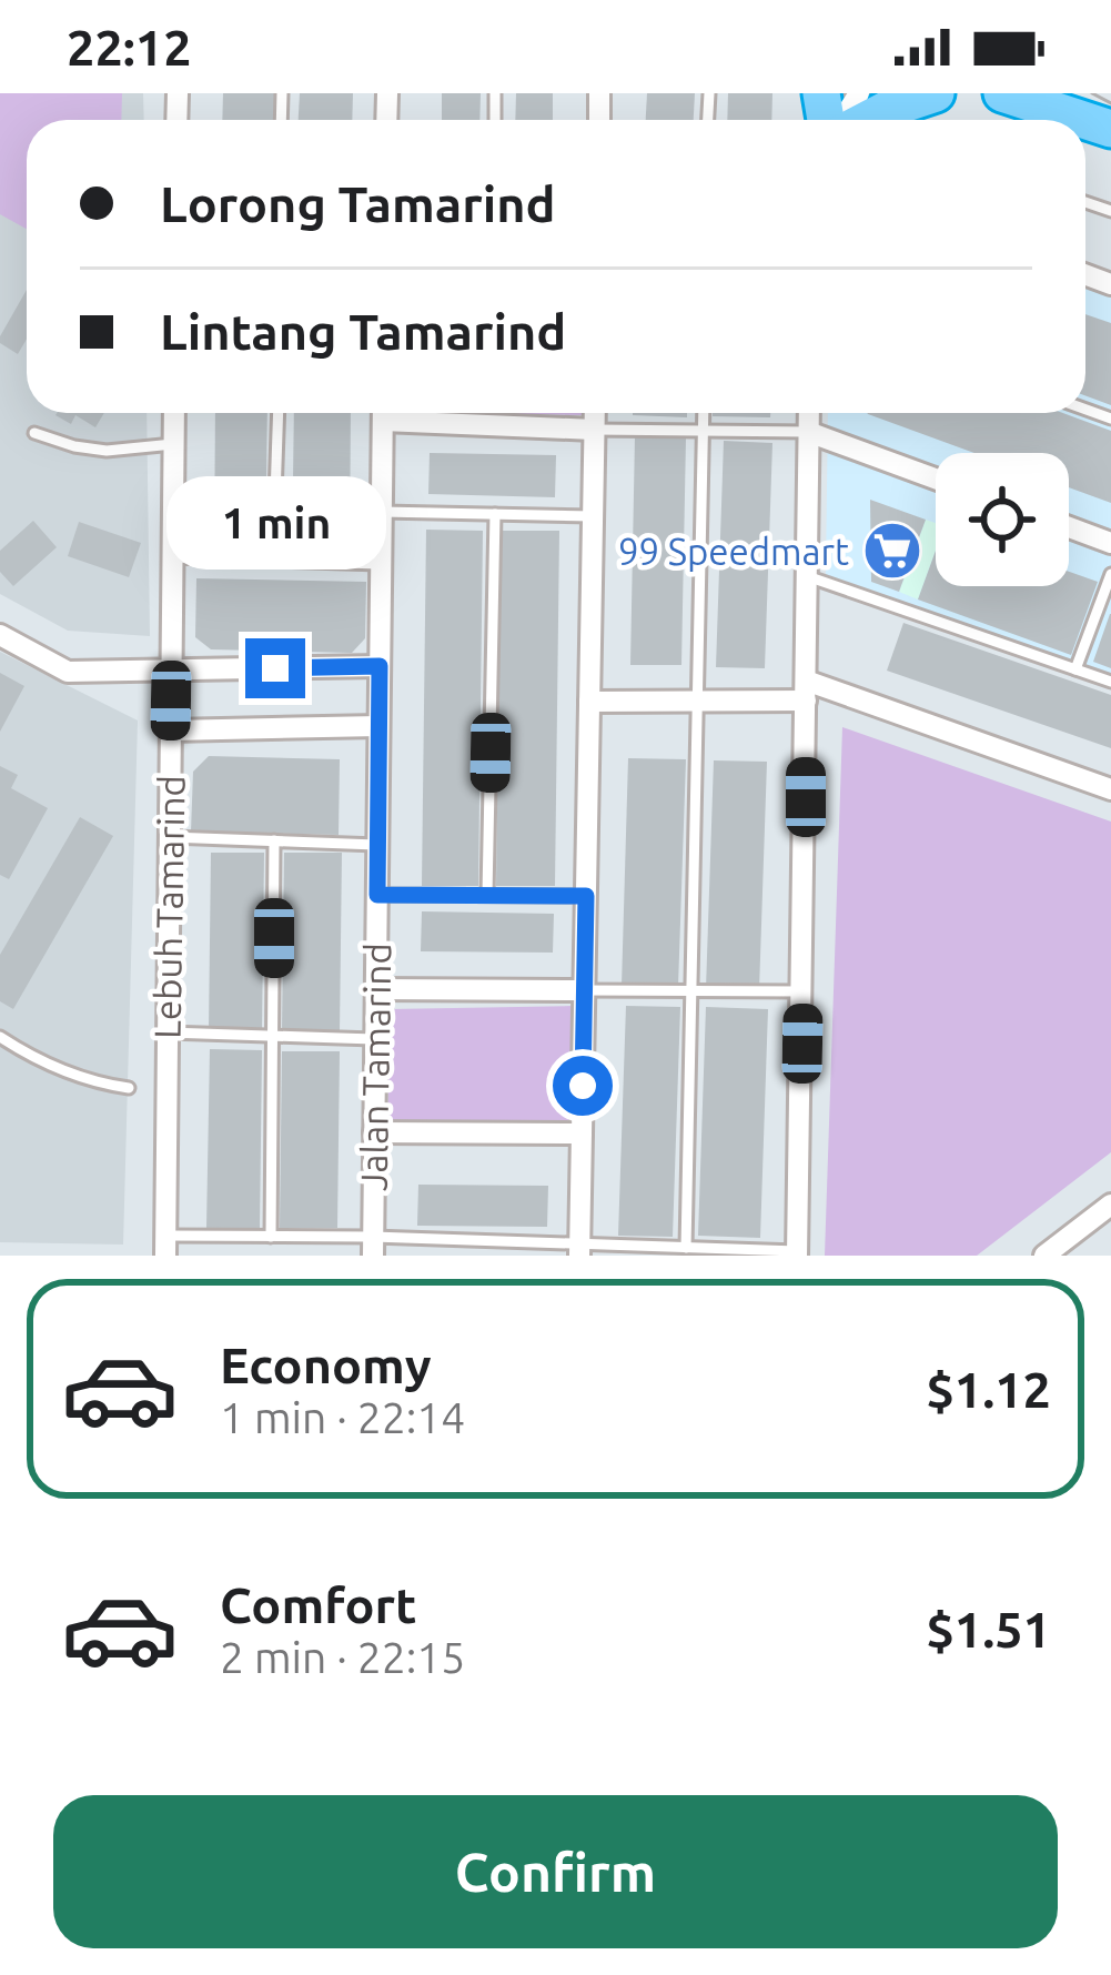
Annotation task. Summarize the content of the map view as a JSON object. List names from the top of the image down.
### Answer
{
  "streets": {
    "street": ["Lebuh Tamarind", "Jalan Tamarind"]
  },
  "places": {
    "supermarket": ["99 Speedmart"]
  },
  "page": {
    "status": "22:12",
    "banner": ["Lorong Tamarind", "Lintang Tamarind"],
    "bubble": "1 min",
    "list": [
      {
        "name": "Economy",
        "note": "1 min · 22:14",
        "value": "$1.12"
      },
      {
        "name": "Comfort",
        "note": "2 min · 22:15",
        "value": "$1.51"
      }
    ],
    "buttons": "Confirm"
  }
}
